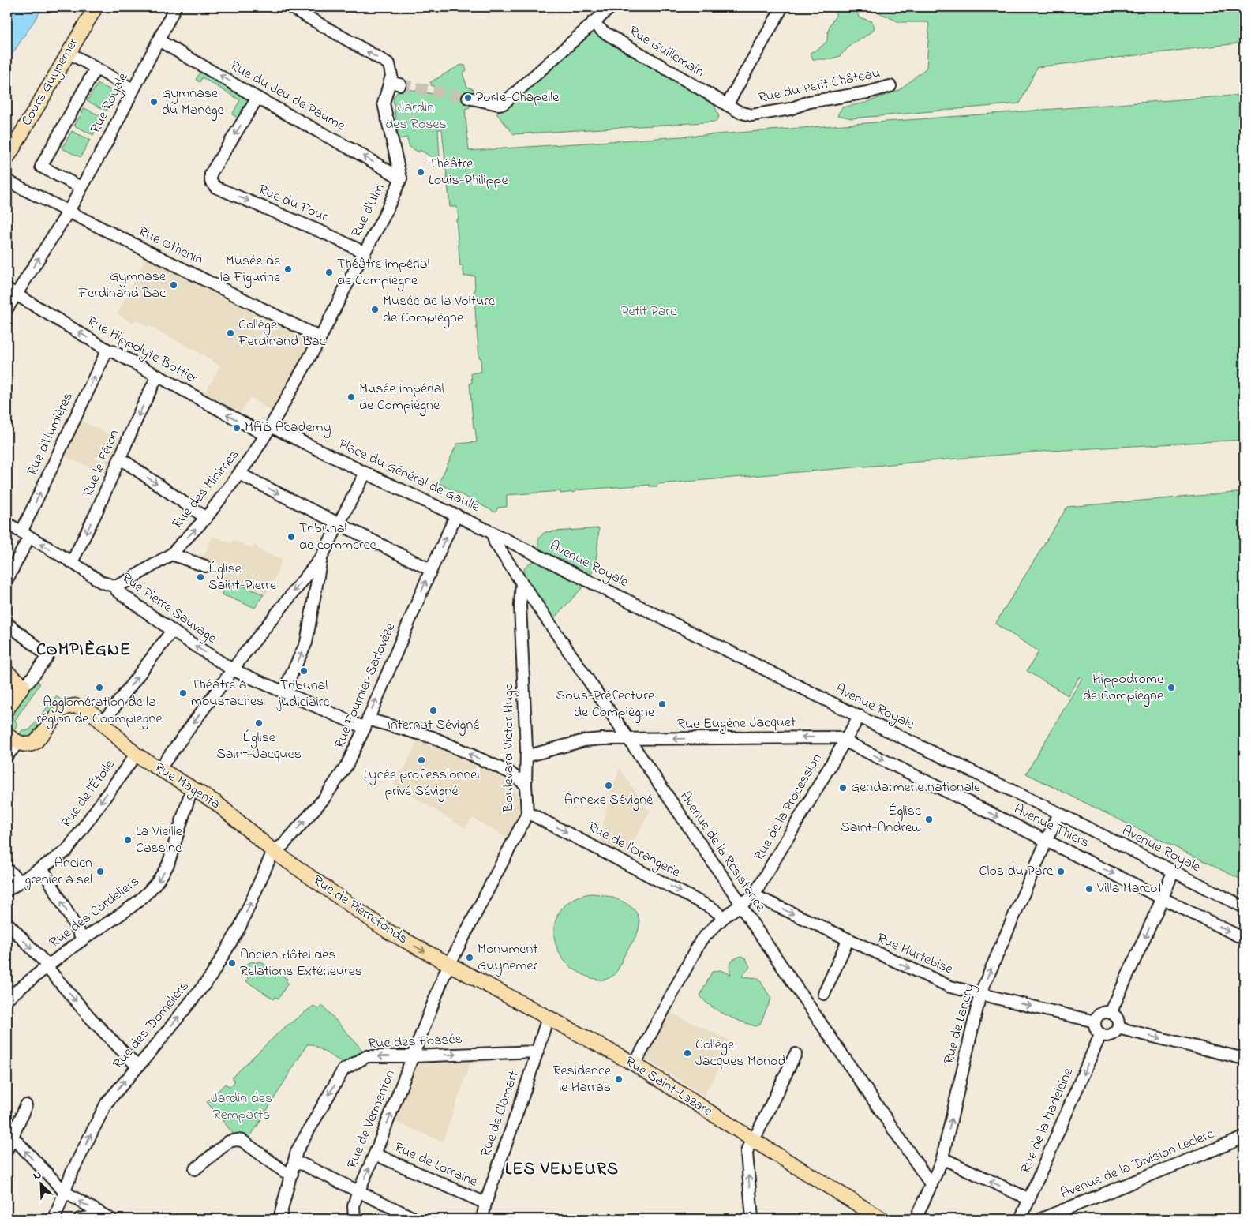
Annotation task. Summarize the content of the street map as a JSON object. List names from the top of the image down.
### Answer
{
  "streets": {
    "main road": [
      "Cours Guynemer",
      "Rue Magenta",
      "Rue de Pierrefonds",
      "Rue Saint-Lazare"
    ],
    "street": [
      "Rue Guillemain",
      "Rue du Petit Château",
      "Rue du Jeu de Paume",
      "Rue Royale",
      "Rue du Four",
      "Rue d'Ulm",
      "Rue Othenin",
      "Rue Hippolyte Bottier",
      "Rue d'Humières",
      "Rue le Féron",
      "Place du Général de Gaulle",
      "Rue des Minimes",
      "Avenue Royale",
      "Rue Pierre Sauvage",
      "Rue Fournier-Sarlovèze",
      "Rue Eugène Jacquet",
      "Boulevard Victor Hugo",
      "Rue de l'Étoile",
      "Rue de la Procession",
      "Avenue Thiers",
      "Rue de l'Orangerie",
      "Avenue de la Résistance",
      "Rue des Cordeliers",
      "Rue Hurtebise",
      "Rue de Lancry",
      "Rue des Domeliers",
      "Rue des Fossés",
      "Rue de Clamart",
      "Rue de Vermenton",
      "Rue de la Madeleine",
      "Avenue de la Division Leclerc",
      "Rue de Lorraine"
    ]
  },
  "crossings": [
    ["Rue Guillemain", "Rue du Petit Château"],
    ["Rue du Jeu de Paume", "Rue Royale"],
    ["Rue du Jeu de Paume", "Rue du Four"],
    ["Rue du Jeu de Paume", "Rue d'Ulm"],
    ["Rue Royale", "Rue Othenin"],
    ["Rue Royale", "Rue Hippolyte Bottier"],
    ["Rue du Four", "Rue d'Ulm"],
    ["Rue d'Ulm", "Rue Othenin"],
    ["Rue d'Ulm", "Rue Hippolyte Bottier"],
    ["Rue d'Ulm", "Place du Général de Gaulle"],
    ["Rue d'Ulm", "Rue des Minimes"],
    ["Rue Hippolyte Bottier", "Rue d'Humières"],
    ["Rue Hippolyte Bottier", "Rue le Féron"],
    ["Rue Hippolyte Bottier", "Place du Général de Gaulle"],
    ["Rue Hippolyte Bottier", "Rue des Minimes"],
    ["Rue d'Humières", "Rue Pierre Sauvage"],
    ["Rue le Féron", "Rue Pierre Sauvage"],
    ["Place du Général de Gaulle", "Rue des Minimes"],
    ["Place du Général de Gaulle", "Avenue Royale"],
    ["Place du Général de Gaulle", "Rue Fournier-Sarlovèze"],
    ["Place du Général de Gaulle", "Avenue de la Résistance"],
    ["Rue des Minimes", "Rue Pierre Sauvage"],
    ["Avenue Royale", "Rue de la Procession"],
    ["Avenue Royale", "Avenue de la Résistance"],
    ["Avenue Royale", "Rue de Lancry"],
    ["Rue Pierre Sauvage", "Rue Fournier-Sarlovèze"],
    ["Rue Pierre Sauvage", "Rue Eugène Jacquet"],
    ["Rue Pierre Sauvage", "Boulevard Victor Hugo"],
    ["Rue Fournier-Sarlovèze", "Rue Magenta"],
    ["Rue Fournier-Sarlovèze", "Rue de Pierrefonds"],
    ["Rue Fournier-Sarlovèze", "Rue des Domeliers"],
    ["Rue Eugène Jacquet", "Boulevard Victor Hugo"],
    ["Rue Eugène Jacquet", "Rue de la Procession"],
    ["Rue Eugène Jacquet", "Avenue Thiers"],
    ["Rue Eugène Jacquet", "Avenue de la Résistance"],
    ["Boulevard Victor Hugo", "Rue de l'Orangerie"],
    ["Boulevard Victor Hugo", "Avenue de la Résistance"],
    ["Boulevard Victor Hugo", "Rue de Pierrefonds"],
    ["Boulevard Victor Hugo", "Rue Saint-Lazare"],
    ["Boulevard Victor Hugo", "Rue de Vermenton"],
    ["Rue Magenta", "Rue de l'Étoile"],
    ["Rue Magenta", "Rue de Pierrefonds"],
    ["Rue Magenta", "Rue des Cordeliers"],
    ["Rue Magenta", "Rue des Domeliers"],
    ["Rue de la Procession", "Avenue Thiers"],
    ["Rue de la Procession", "Rue de l'Orangerie"],
    ["Rue de la Procession", "Avenue de la Résistance"],
    ["Rue de la Procession", "Rue Hurtebise"],
    ["Rue de la Procession", "Rue Saint-Lazare"],
    ["Avenue Thiers", "Rue de Lancry"],
    ["Avenue de la Résistance", "Rue de Lancry"],
    ["Rue de Pierrefonds", "Rue des Domeliers"],
    ["Rue de Pierrefonds", "Rue Saint-Lazare"],
    ["Rue de Pierrefonds", "Rue de Vermenton"],
    ["Rue Hurtebise", "Rue de Lancry"],
    ["Rue Hurtebise", "Rue de la Madeleine"],
    ["Rue des Fossés", "Rue de Clamart"],
    ["Rue des Fossés", "Rue de Vermenton"],
    ["Rue Saint-Lazare", "Rue de Clamart"],
    ["Rue Saint-Lazare", "Rue de Vermenton"],
    ["Rue de Clamart", "Rue de Lorraine"],
    ["Rue de Vermenton", "Rue de Lorraine"]
  ],
  "one_way": [
    "Rue du Jeu de Paume",
    "Rue d'Ulm",
    "Rue Hippolyte Bottier",
    "Rue d'Humières",
    "Rue le Féron",
    "Rue Pierre Sauvage",
    "Rue Fournier-Sarlovèze",
    "Rue Eugène Jacquet",
    "Rue de l'Étoile",
    "Avenue Thiers",
    "Rue de l'Orangerie",
    "Rue de Pierrefonds",
    "Rue des Cordeliers",
    "Rue Hurtebise",
    "Rue de Lancry",
    "Rue des Domeliers",
    "Rue de Vermenton",
    "Rue de la Madeleine"
  ],
  "districts": ["COMPIÈGNE", "LES VENEURS"],
  "parks": ["Jardin des Roses", "Petit Parc", "Jardin des Remparts"],
  "places": [
    "Porte-Chapelle",
    "Gymnase du Manège",
    "Théâtre Louis-Philippe",
    "Musée de la Figurine",
    "Théâtre impérial de Compiègne",
    "Gymnase Ferdinand Bac",
    "Musée de la Voiture de Compiègne",
    "Collège Ferdinand Bac",
    "Musée impérial de Compiègne",
    "MAB Academy",
    "Tribunal de commerce",
    "Église Saint-Pierre",
    "Tribunal judiciaire",
    "Agglomération de la région de Coompiègne",
    "Hippodrome de Compiègne",
    "Théatre à moustaches",
    "Sous-Préfecture de Compiègne",
    "Internat Sévigné",
    "Église Saint-Jacques",
    "Lycée professionnel privé Sévigné",
    "Annexe Sévigné",
    "Gendarmerie nationale",
    "Église Saint-Andrew",
    "La Vieille Cassine",
    "Ancien grenier à sel",
    "Clos du Parc",
    "Villa Marcot",
    "Monument Guynemer",
    "Ancien Hôtel des Relations Extérieures",
    "Collège Jacques Monod",
    "Residence le Harras"
  ],
  "north": "top left"
}
